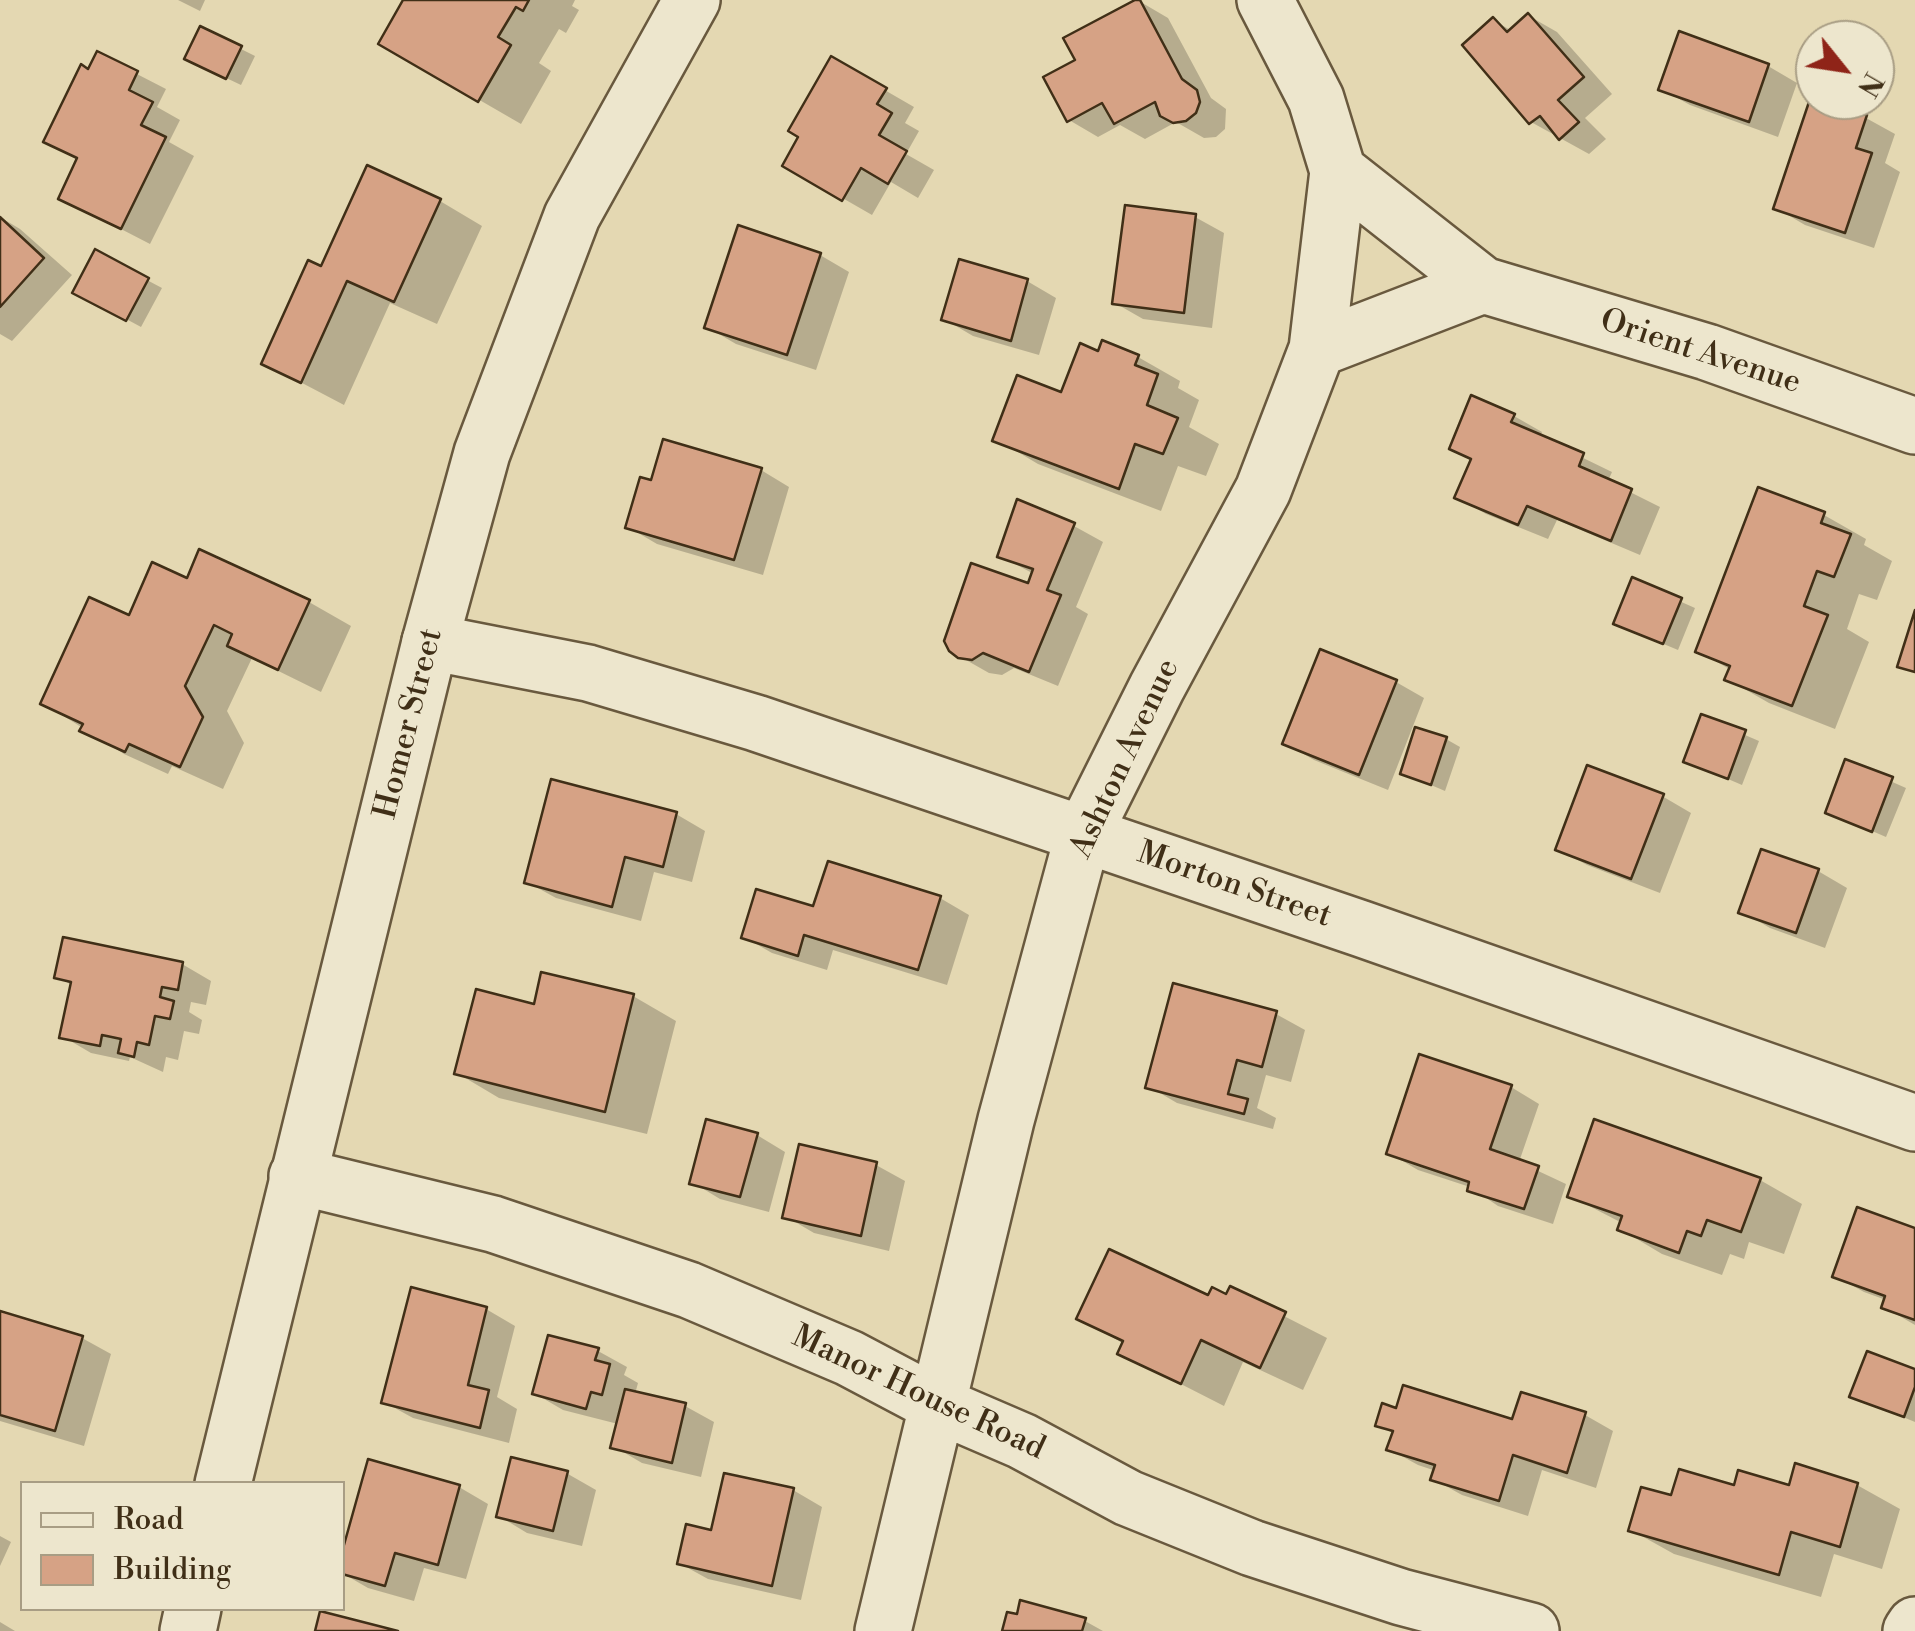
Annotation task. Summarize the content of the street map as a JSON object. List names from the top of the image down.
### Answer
{
  "streets": {
    "street": [
      "Orient Avenue",
      "Homer Street",
      "Ashton Avenue",
      "Morton Street",
      "Manor House Road"
    ]
  },
  "crossings": [
    ["Orient Avenue", "Ashton Avenue"],
    ["Homer Street", "Morton Street"],
    ["Homer Street", "Manor House Road"],
    ["Ashton Avenue", "Morton Street"],
    ["Ashton Avenue", "Manor House Road"]
  ],
  "legend": ["Road", "Building"],
  "north": "bottom right"
}
